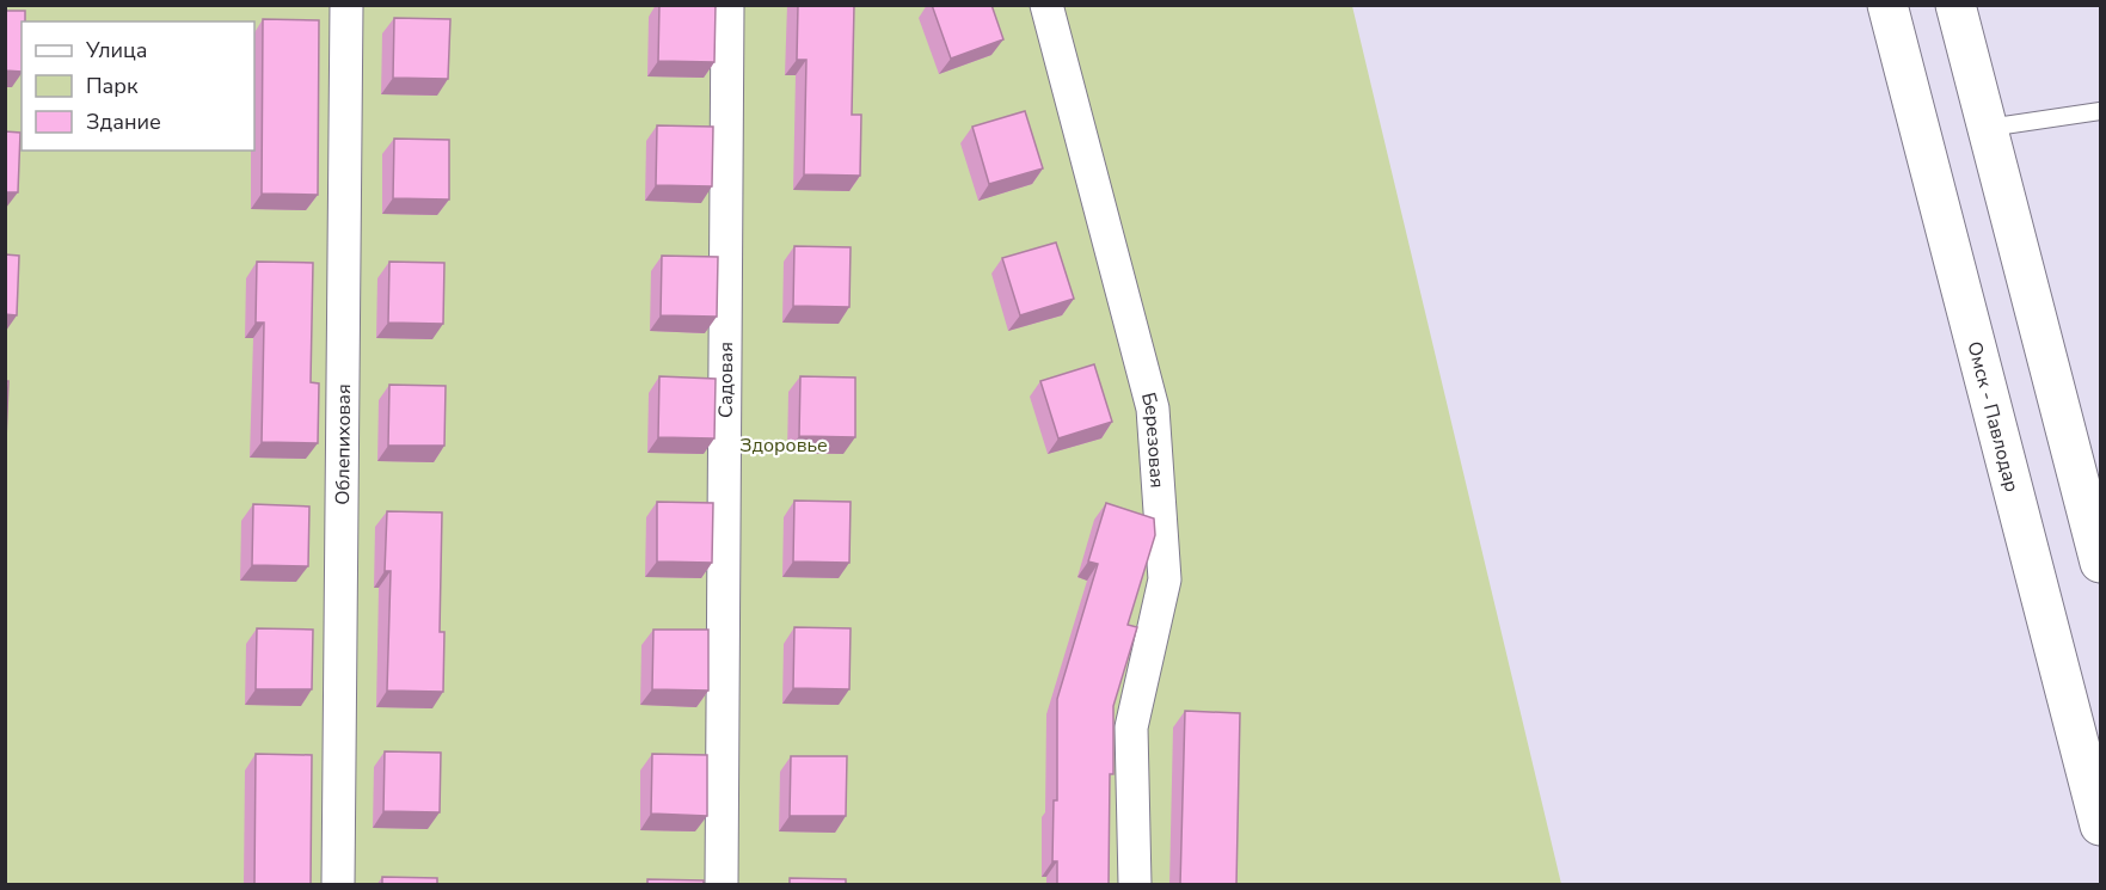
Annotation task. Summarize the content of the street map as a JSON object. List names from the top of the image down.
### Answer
{
  "streets": {
    "highway": ["Омск - Павлодар"],
    "street": ["Садовая", "Березовая", "Облепиховая"]
  },
  "parks": ["Здоровье"],
  "legend": ["Улица", "Парк", "Здание"]
}
